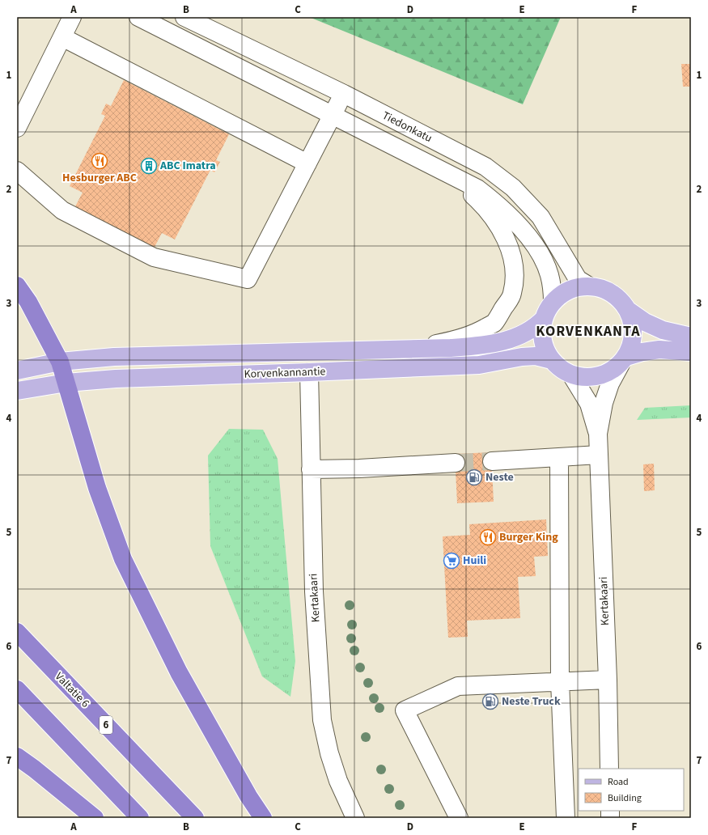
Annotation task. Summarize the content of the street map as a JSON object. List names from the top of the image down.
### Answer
{
  "streets": {
    "highway": ["Valtatie 6", "6"],
    "main road": ["Korvenkannantie"],
    "street": ["Tiedonkatu", "Kertakaari"]
  },
  "crossings": [
    ["Tiedonkatu", "Korvenkannantie"],
    ["Tiedonkatu", "Kertakaari"],
    ["Korvenkannantie", "Kertakaari"]
  ],
  "districts": ["KORVENKANTA"],
  "places": {
    "restaurant": ["Hesburger ABC", "Burger King"],
    "building": ["ABC Imatra"],
    "fuel station": ["Neste", "Neste Truck"],
    "supermarket": ["Huili"]
  },
  "legend": ["Road", "Building"],
  "grid": {
    "columns": [
      "A",
      "B",
      "C",
      "D",
      "E",
      "F"
    ],
    "rows": [
      "1",
      "2",
      "3",
      "4",
      "5",
      "6",
      "7"
    ]
  }
}
